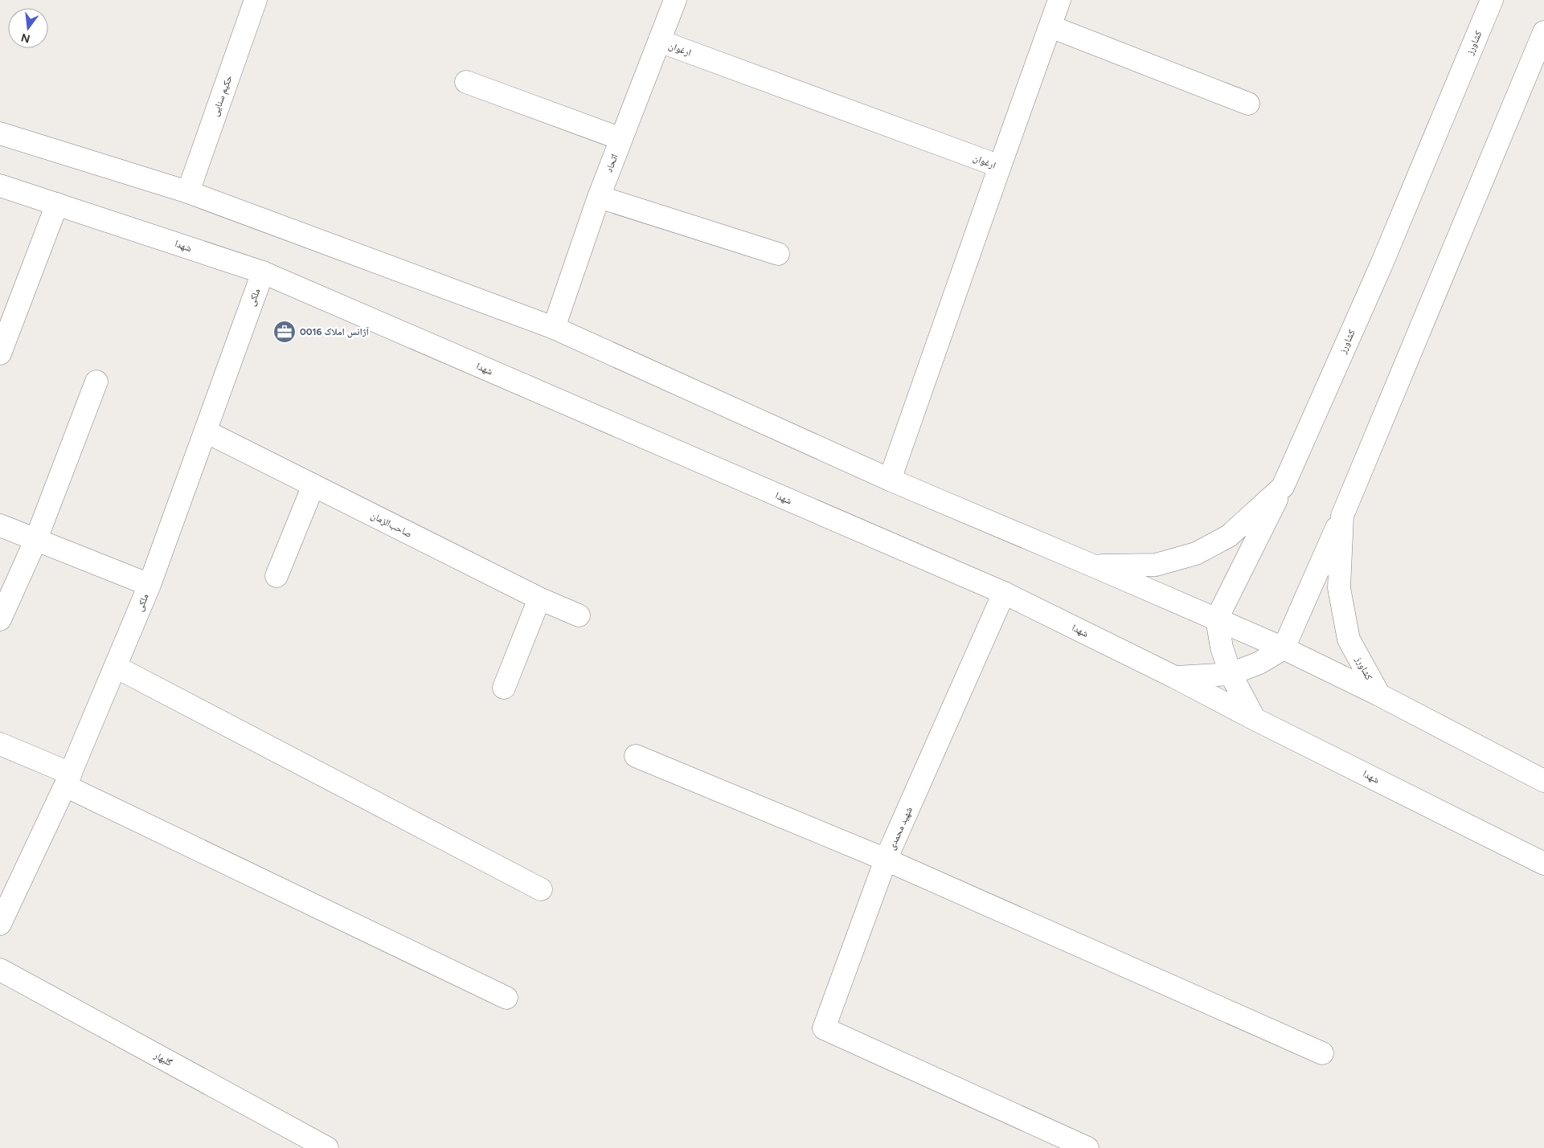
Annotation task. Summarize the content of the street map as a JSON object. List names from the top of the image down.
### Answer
{
  "streets": {
    "main road": [
      "کشاورز",
      "ارغوان",
      "حکیم سنایی",
      "اتحاد",
      "شهدا",
      "ملکی",
      "صاحب‌الزمان",
      "شهید محمدی",
      "گلبهار"
    ]
  },
  "crossings": [
    ["ارغوان", "اتحاد"],
    ["شهدا", "ملکی"],
    ["شهدا", "شهید محمدی"],
    ["ملکی", "صاحب‌الزمان"]
  ],
  "places": {
    "office": ["آژانس املاک 0016"]
  },
  "north": "bottom"
}
